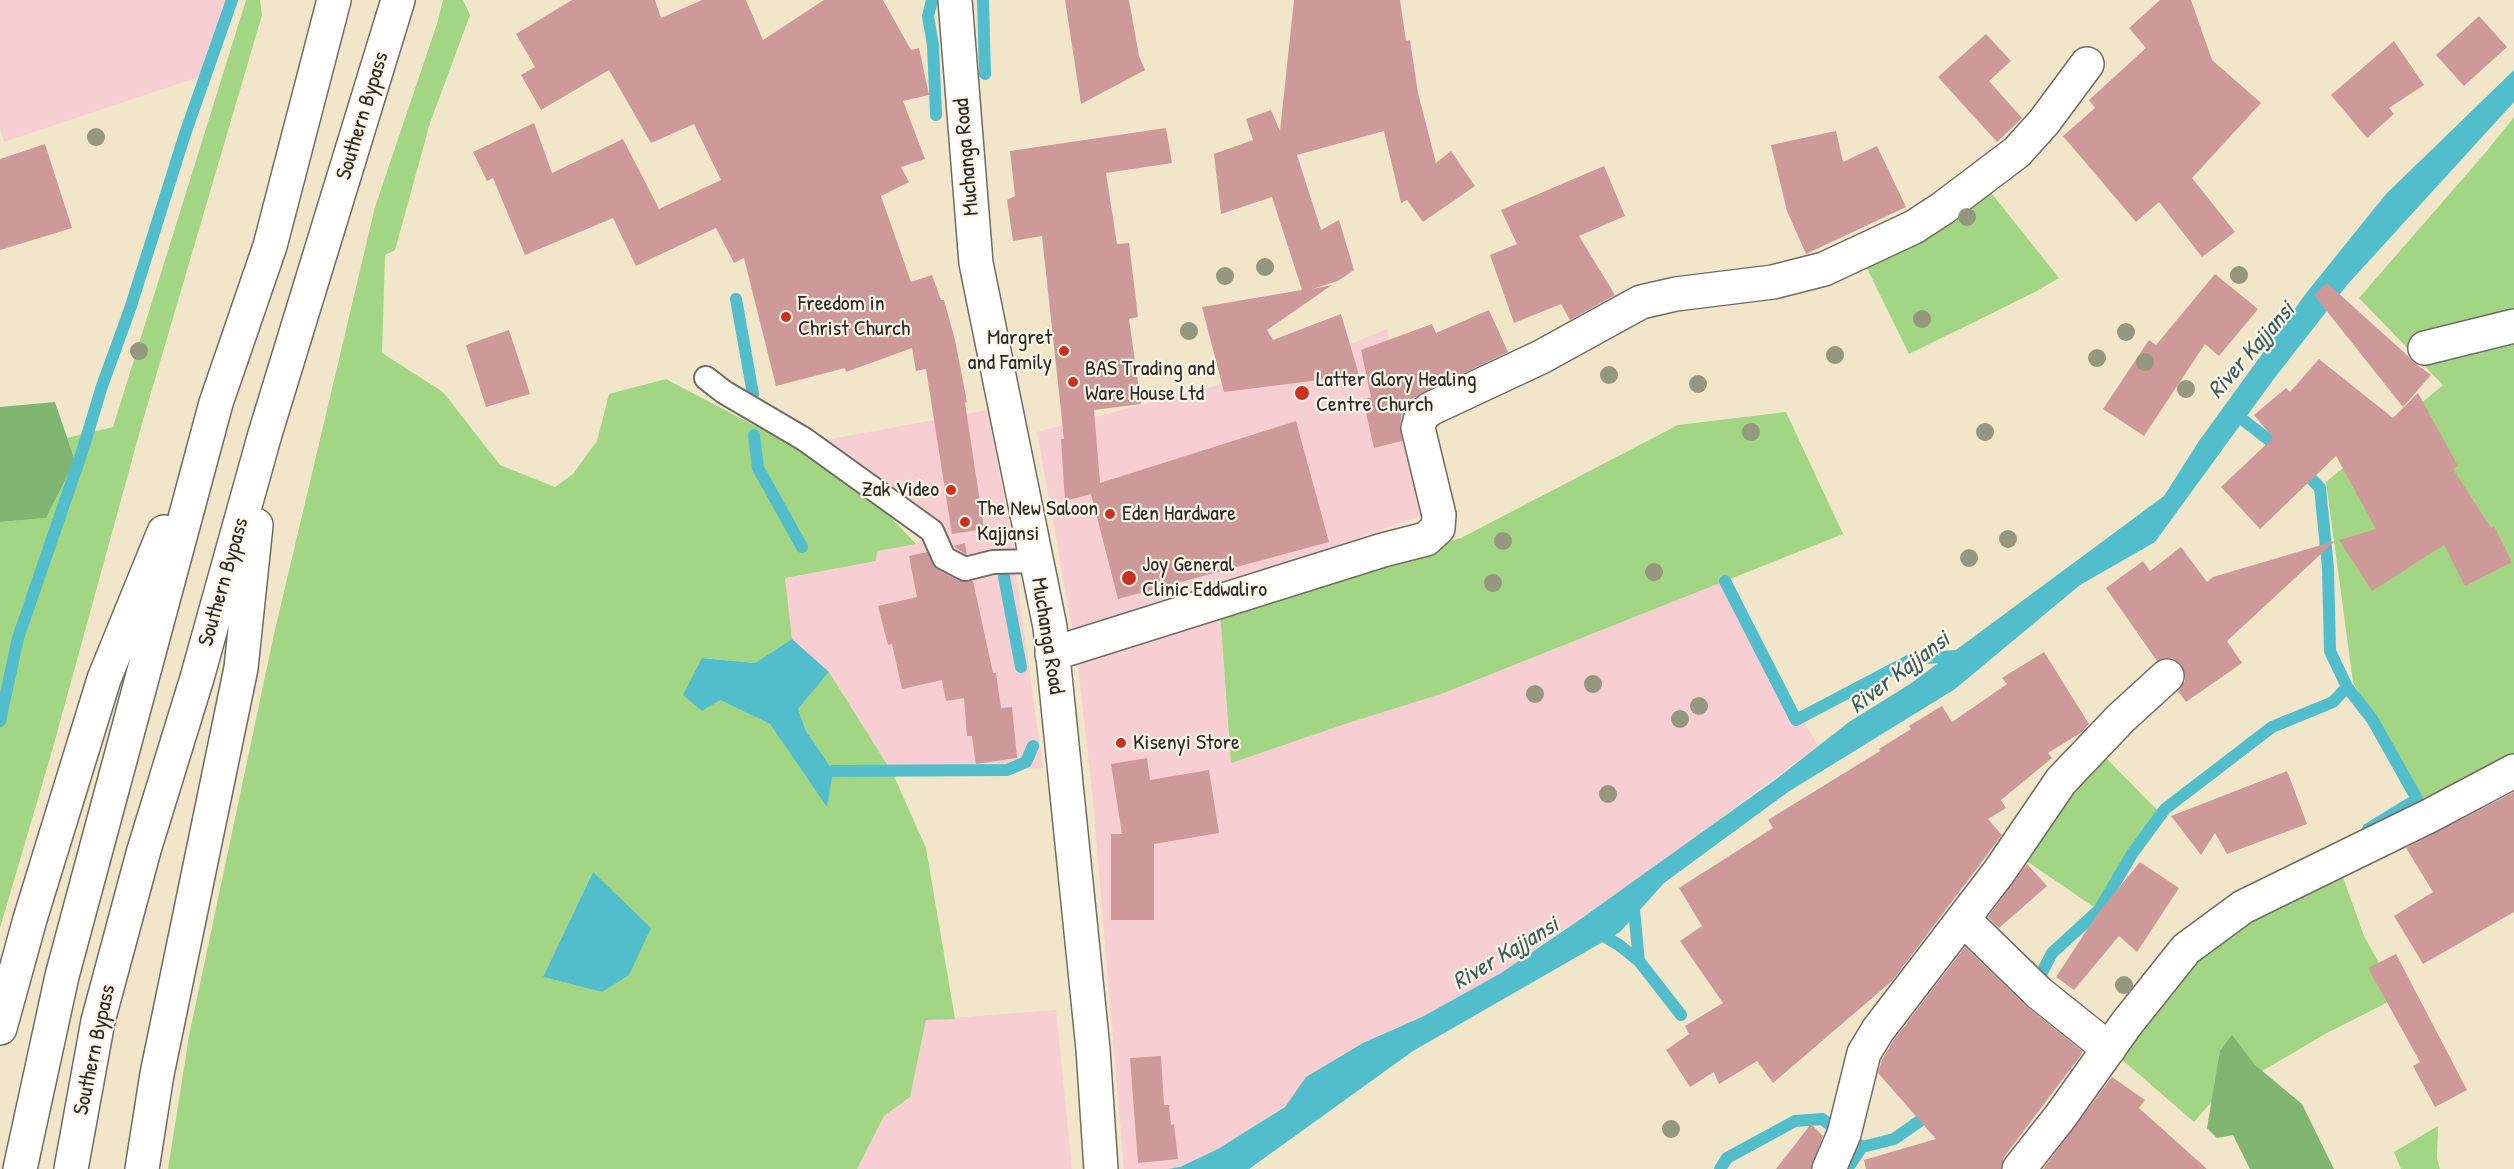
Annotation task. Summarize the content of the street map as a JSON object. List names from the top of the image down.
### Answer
{
  "streets": {
    "main road": ["Southern Bypass", "Muchanga Road"]
  },
  "water": ["River Kajjansi"],
  "places": [
    "Freedom in Christ Church",
    "Margret and Family",
    "BAS Trading and Ware House Ltd",
    "Latter Glory Healing Centre Church",
    "Zak Video",
    "Eden Hardware",
    "The New Saloon Kajjansi",
    "Joy General Clinic Eddwaliro",
    "Kisenyi Store"
  ]
}
